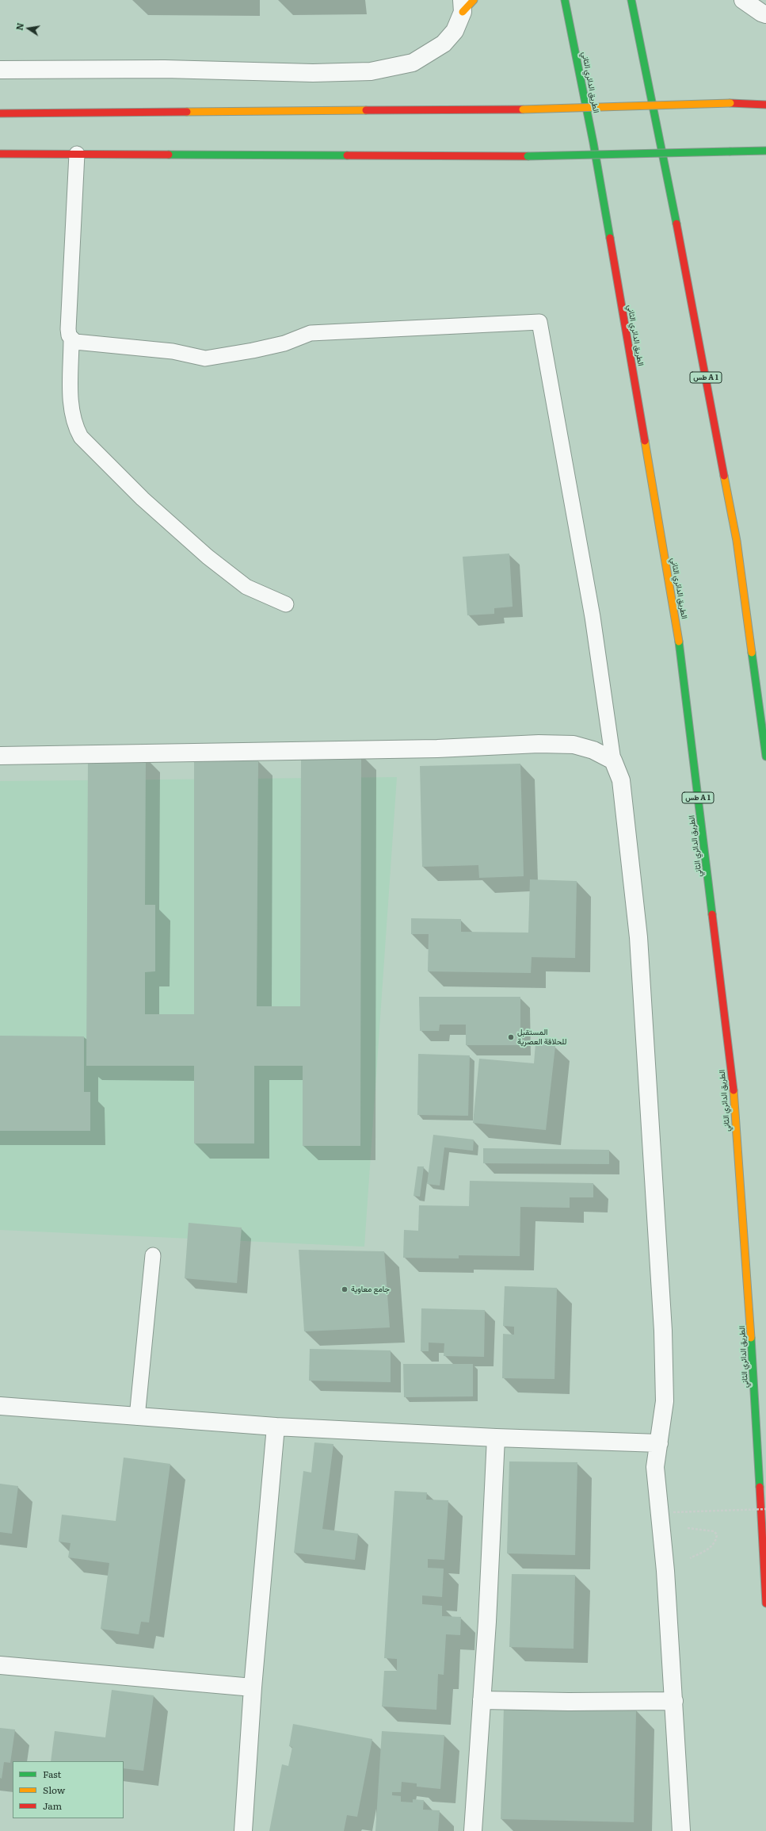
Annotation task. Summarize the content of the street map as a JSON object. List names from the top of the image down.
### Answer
{
  "streets": {
    "main road": ["الطريق الدائري الثاني", "طس A 1"]
  },
  "places": ["المستقبل للحلاقة العصرية", "جامع معاوية"],
  "legend": ["Fast", "Slow", "Jam"],
  "north": "left"
}
